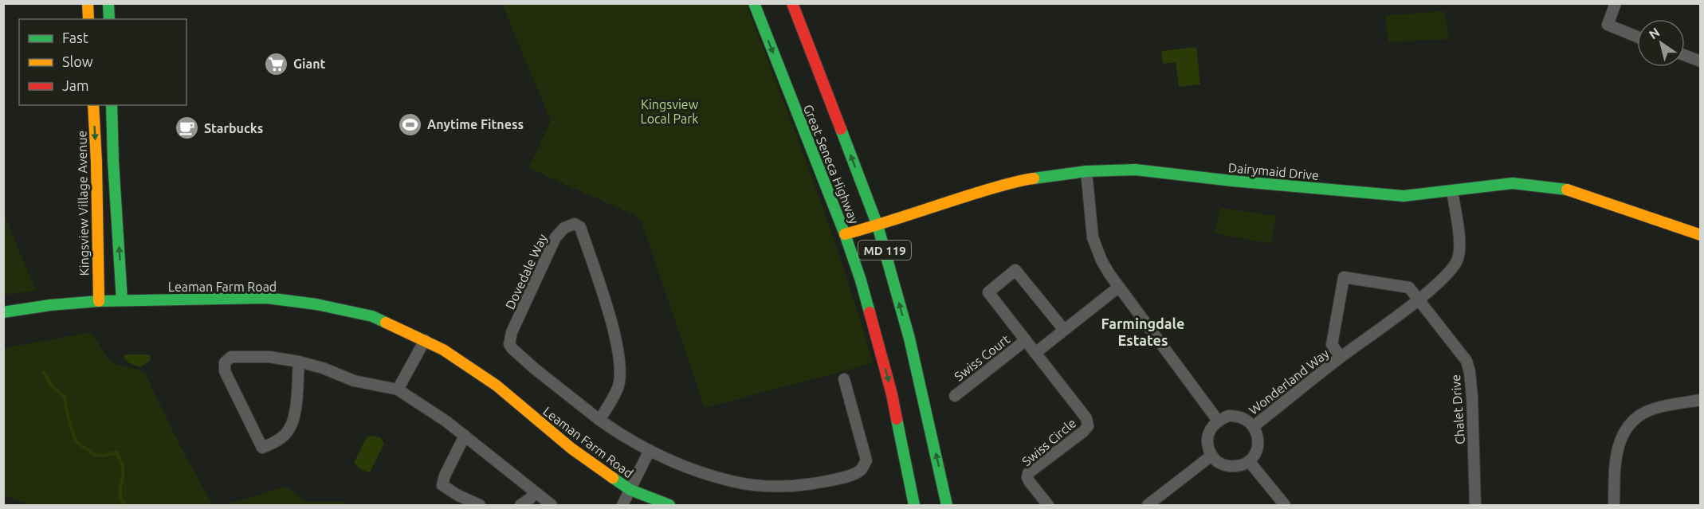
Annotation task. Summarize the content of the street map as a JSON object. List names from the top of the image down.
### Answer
{
  "streets": {
    "street": [
      "Great Seneca Highway",
      "Dairymaid Drive",
      "Kingsview Village Avenue",
      "MD 119",
      "Dovedale Way",
      "Leaman Farm Road",
      "Swiss Court",
      "Wonderland Way",
      "Chalet Drive",
      "Swiss Circle"
    ]
  },
  "crossings": [
    ["Great Seneca Highway", "Dairymaid Drive"],
    ["Dairymaid Drive", "Wonderland Way"],
    ["Kingsview Village Avenue", "Leaman Farm Road"],
    ["Swiss Court", "Swiss Circle"],
    ["Wonderland Way", "Chalet Drive"]
  ],
  "districts": ["Farmingdale Estates"],
  "parks": ["Kingsview Local Park"],
  "places": {
    "supermarket": ["Giant"],
    "sports": ["Anytime Fitness"],
    "cafe": ["Starbucks"]
  },
  "legend": ["Fast", "Slow", "Jam"],
  "north": "top left"
}
